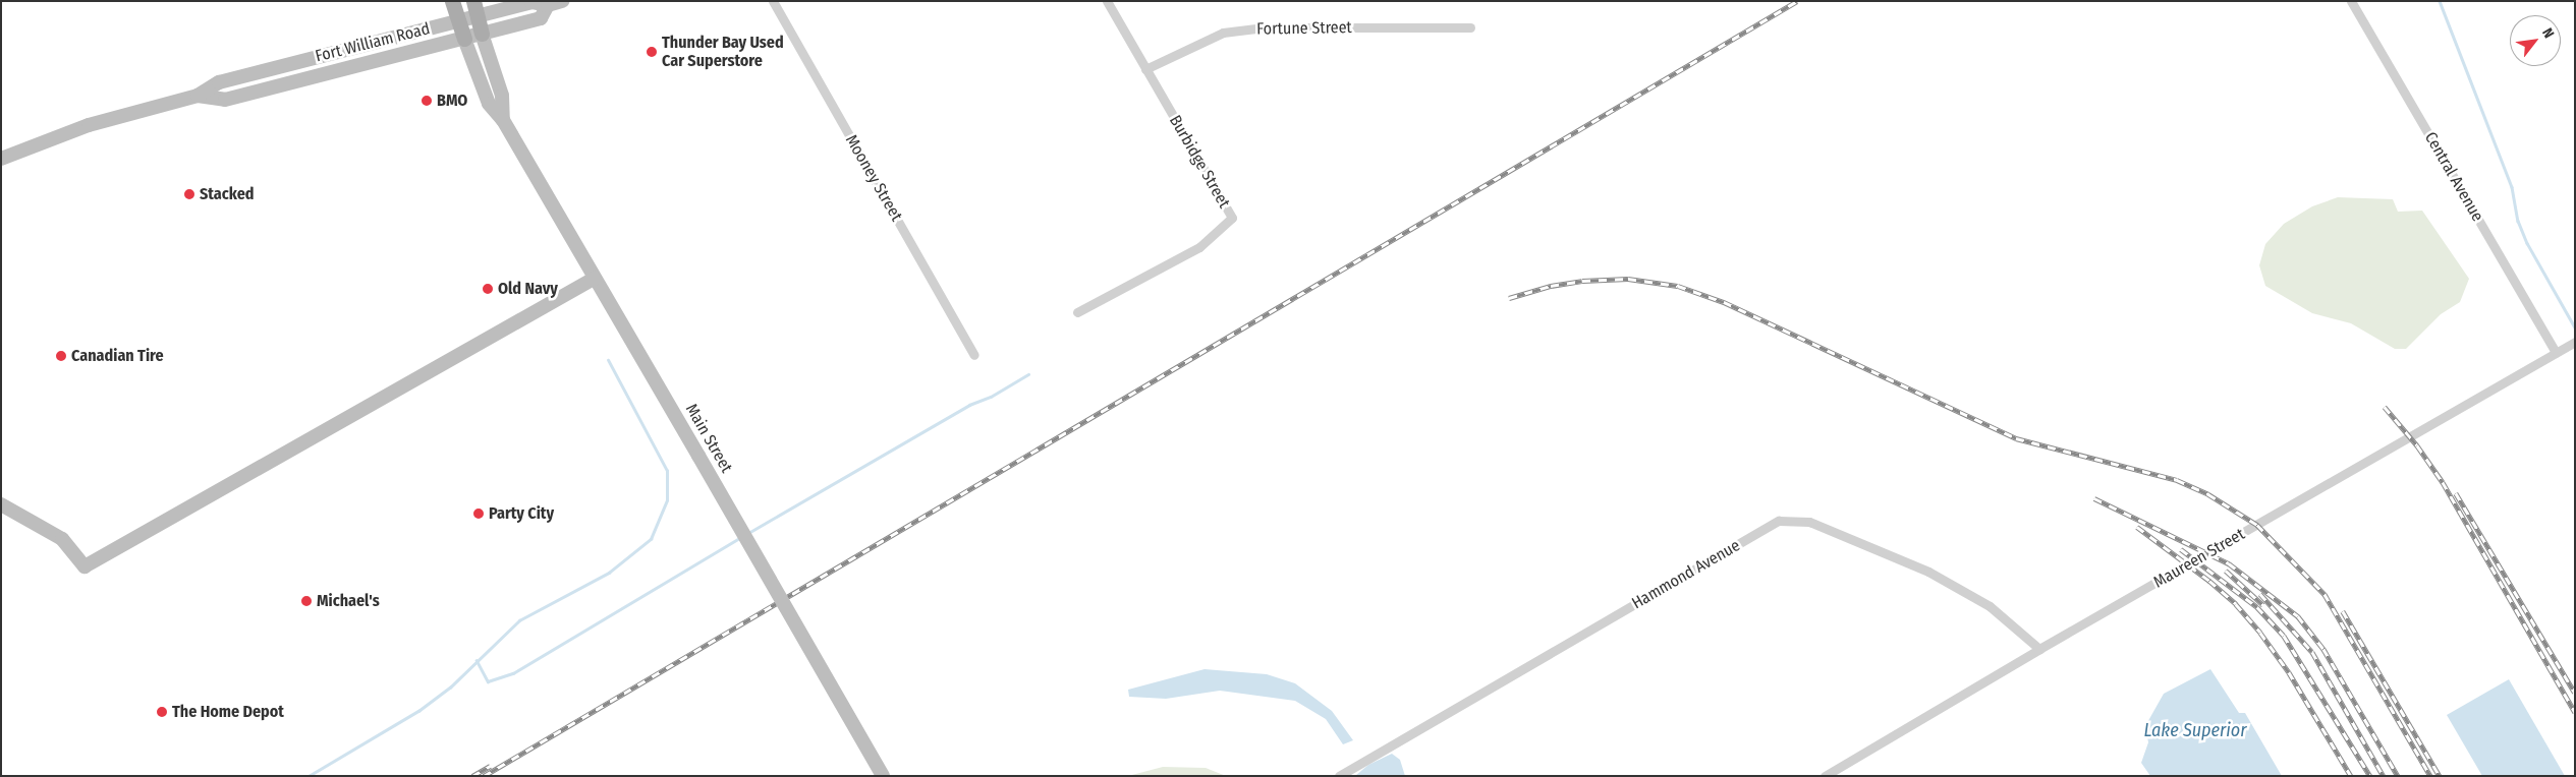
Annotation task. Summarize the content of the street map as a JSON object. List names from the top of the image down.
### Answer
{
  "streets": {
    "street": [
      "Fortune Street",
      "Fort William Road",
      "Burbidge Street",
      "Central Avenue",
      "Mooney Street",
      "Main Street",
      "Maureen Street",
      "Hammond Avenue"
    ]
  },
  "crossings": [
    ["Fortune Street", "Burbidge Street"],
    ["Fort William Road", "Main Street"],
    ["Central Avenue", "Maureen Street"],
    ["Maureen Street", "Hammond Avenue"]
  ],
  "water": ["Lake Superior"],
  "places": [
    "Thunder Bay Used Car Superstore",
    "BMO",
    "Stacked",
    "Old Navy",
    "Canadian Tire",
    "Party City",
    "Michael's",
    "The Home Depot"
  ],
  "north": "top right"
}
